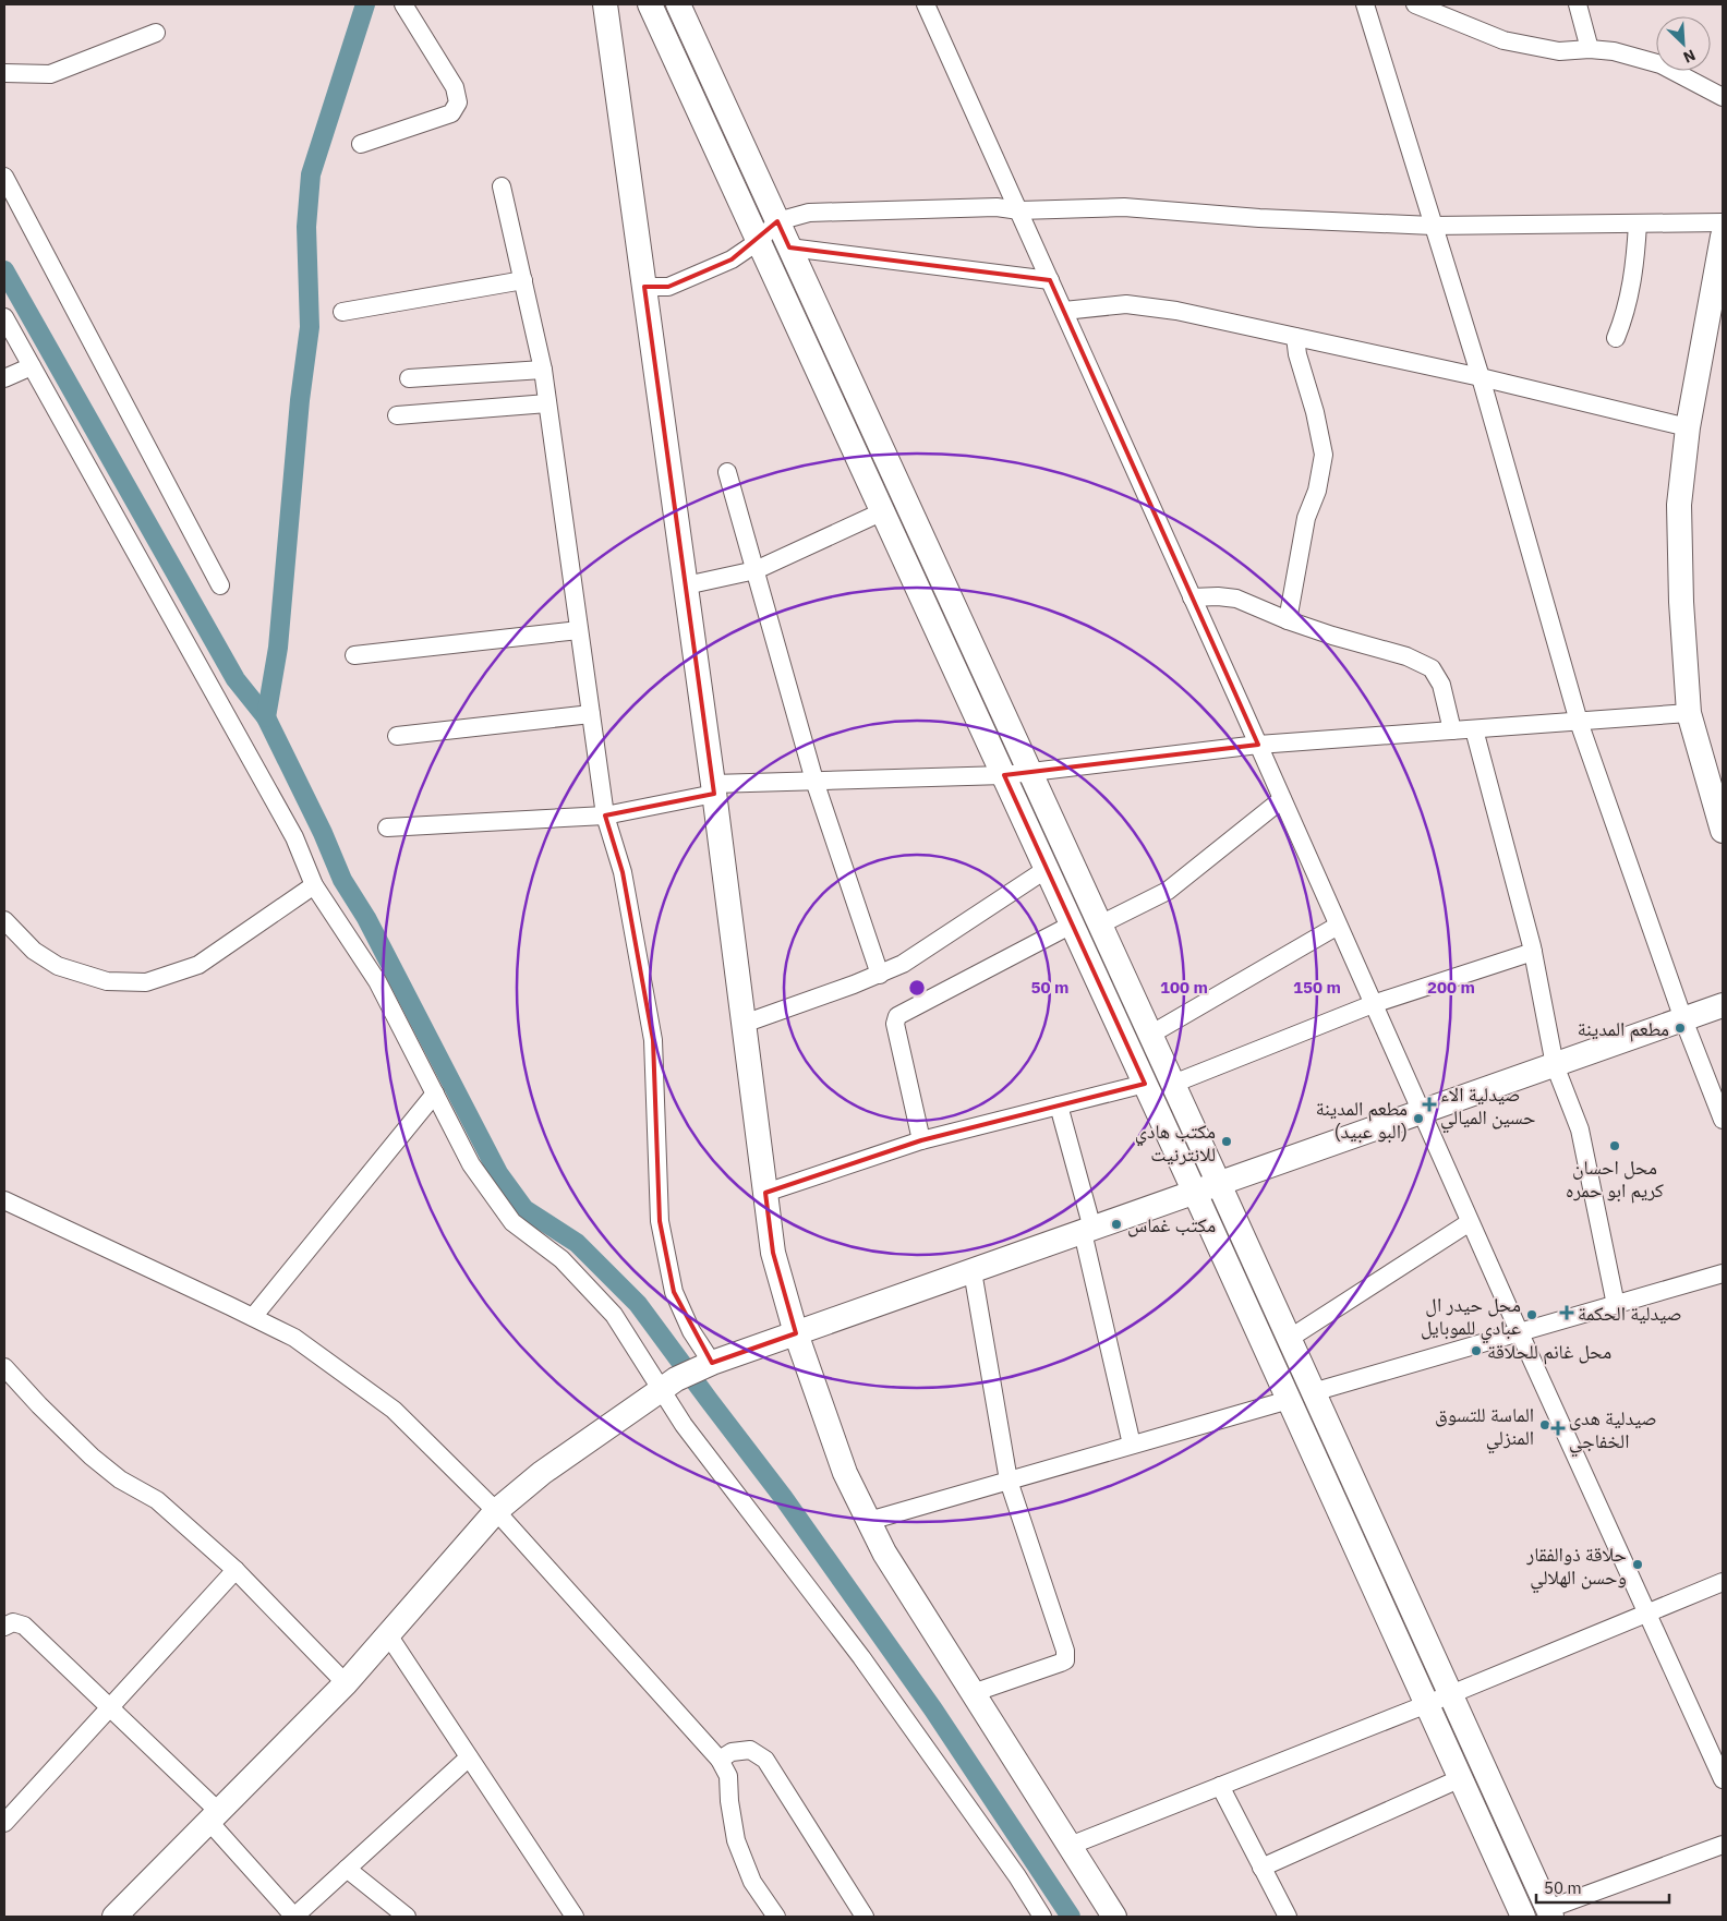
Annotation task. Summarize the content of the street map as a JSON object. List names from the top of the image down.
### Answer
{
  "places": {
    "other": [
      "مطعم المدينة",
      "مطعم المدينة (البو عبيد)",
      "مكتب هادي للانترنيت",
      "محل احسان كريم ابو حمره",
      "مكتب غماس",
      "محل حيدر ال عبادي للموبايل",
      "محل غانم للحلاقة",
      "الماسة للتسوق المنزلي",
      "حلاقة ذوالفقار وحسن الهلالي"
    ],
    "health": ["صيدلية الاء حسين الميالي", "صيدلية الحكمة", "صيدلية هدى الخفاجي"]
  },
  "scale_bar": "50 m",
  "north": "bottom right",
  "rings": [
    "50 m",
    "100 m",
    "150 m",
    "200 m"
  ]
}
